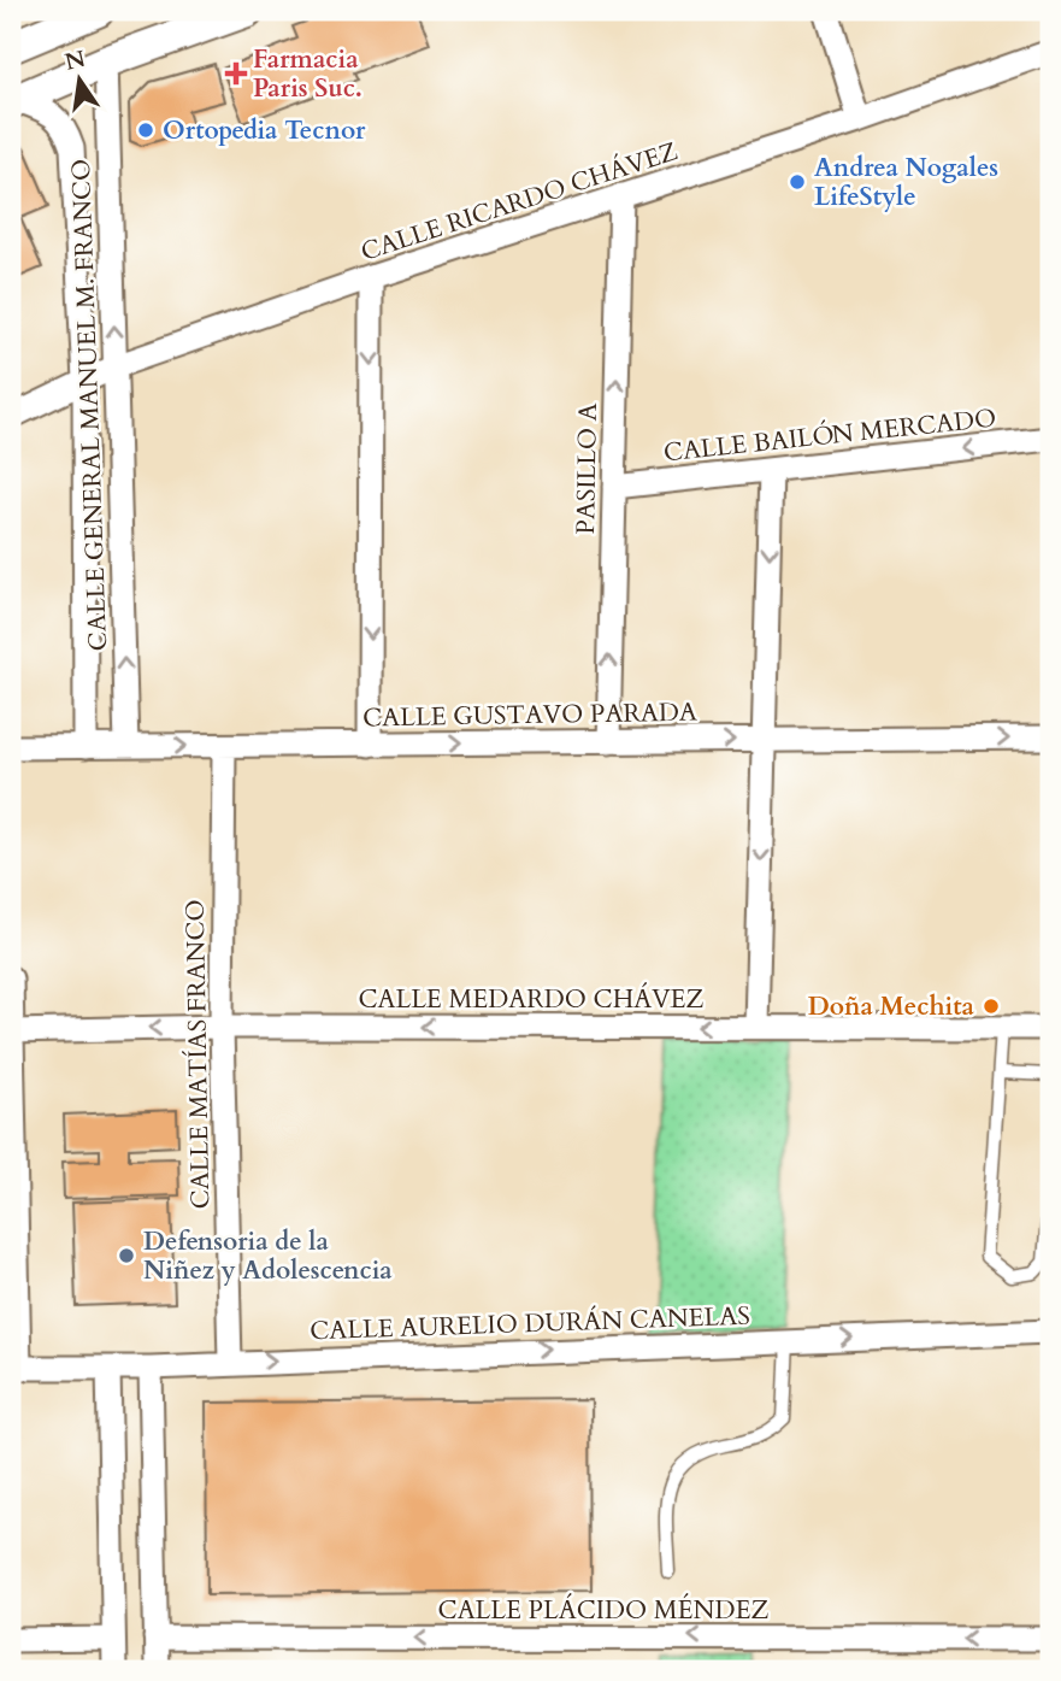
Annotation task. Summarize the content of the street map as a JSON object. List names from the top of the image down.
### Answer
{
  "streets": {
    "street": [
      "CALLE RICARDO CHÁVEZ",
      "CALLE GENERAL MANUEL M. FRANCO",
      "CALLE BAILÓN MERCADO",
      "PASILLO A",
      "CALLE GUSTAVO PARADA",
      "CALLE MEDARDO CHÁVEZ",
      "CALLE MATÍAS FRANCO",
      "CALLE AURELIO DURÁN CANELAS",
      "CALLE PLÁCIDO MÉNDEZ"
    ]
  },
  "crossings": [
    ["CALLE RICARDO CHÁVEZ", "CALLE GENERAL MANUEL M. FRANCO"],
    ["CALLE RICARDO CHÁVEZ", "PASILLO A"],
    ["CALLE GENERAL MANUEL M. FRANCO", "CALLE GUSTAVO PARADA"],
    ["CALLE BAILÓN MERCADO", "PASILLO A"],
    ["PASILLO A", "CALLE GUSTAVO PARADA"],
    ["CALLE GUSTAVO PARADA", "CALLE MATÍAS FRANCO"],
    ["CALLE MEDARDO CHÁVEZ", "CALLE MATÍAS FRANCO"],
    ["CALLE MATÍAS FRANCO", "CALLE AURELIO DURÁN CANELAS"]
  ],
  "one_way": [
    "CALLE BAILÓN MERCADO",
    "CALLE GUSTAVO PARADA",
    "CALLE MEDARDO CHÁVEZ",
    "CALLE AURELIO DURÁN CANELAS",
    "CALLE PLÁCIDO MÉNDEZ"
  ],
  "places": {
    "health": ["Farmacia Paris Suc."],
    "other": [
      "Ortopedia Tecnor",
      "Andrea Nogales LifeStyle",
      "Doña Mechita",
      "Defensoria de la Niñez y Adolescencia"
    ]
  },
  "north": "top"
}
